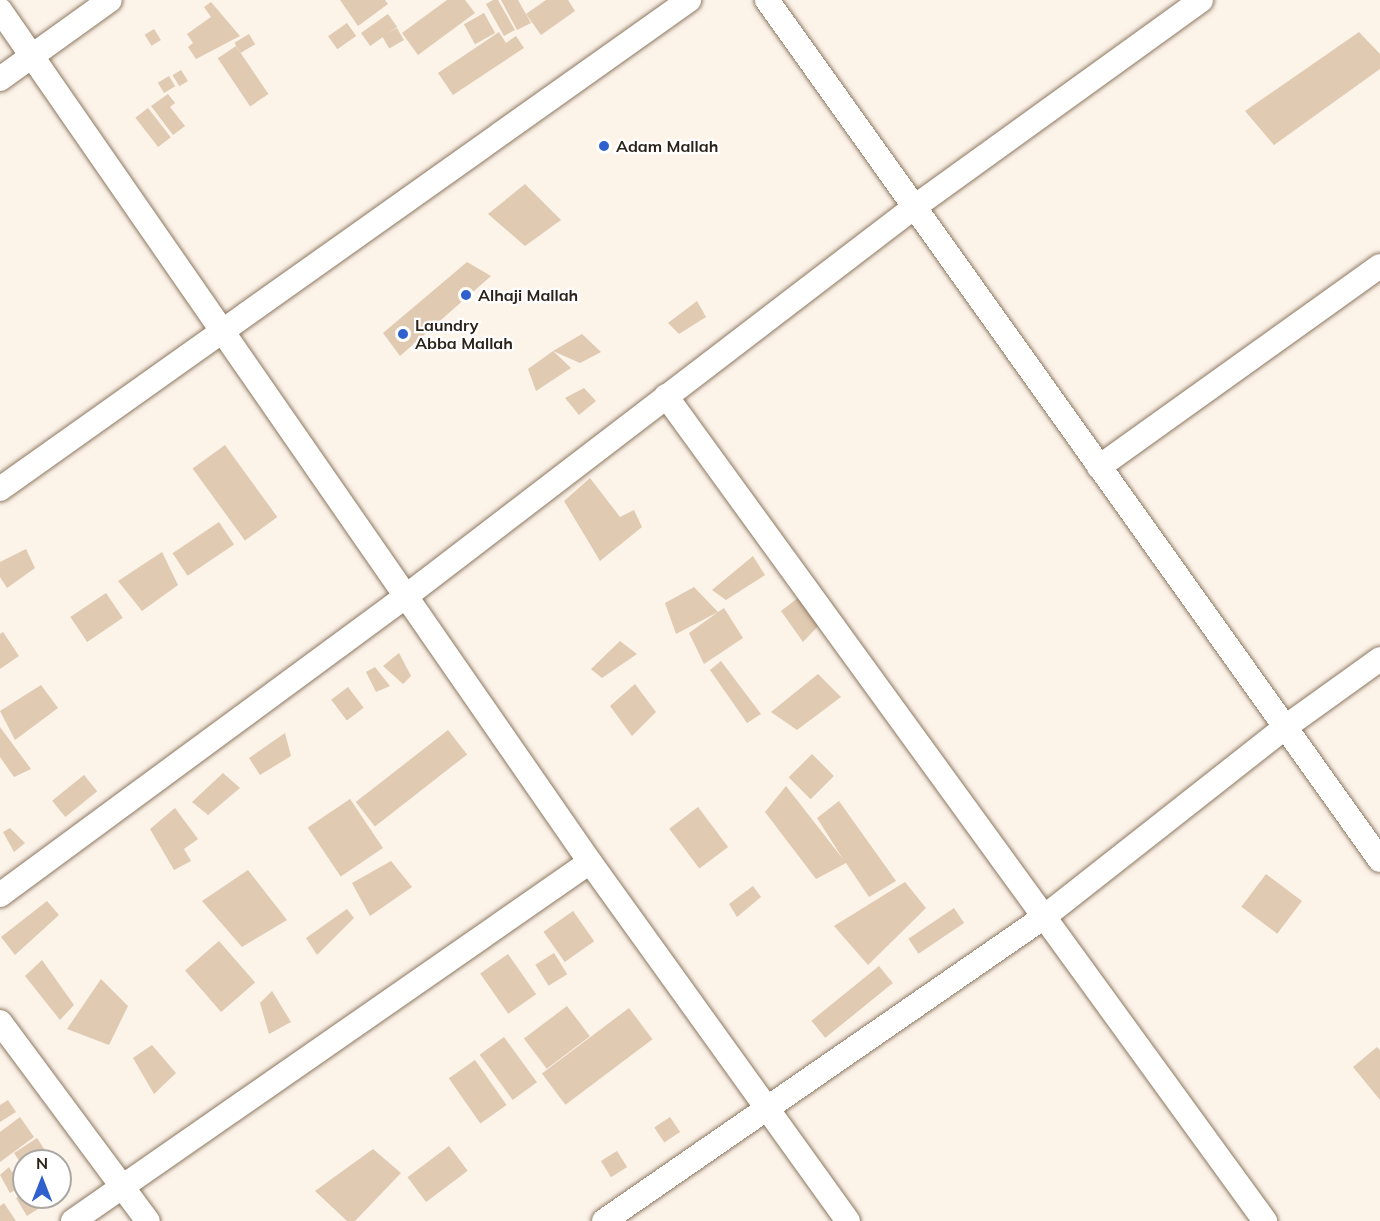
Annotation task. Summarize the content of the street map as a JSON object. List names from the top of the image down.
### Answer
{
  "places": ["Adam Mallah", "Alhaji Mallah", "Laundry Abba Mallah"],
  "north": "top"
}
